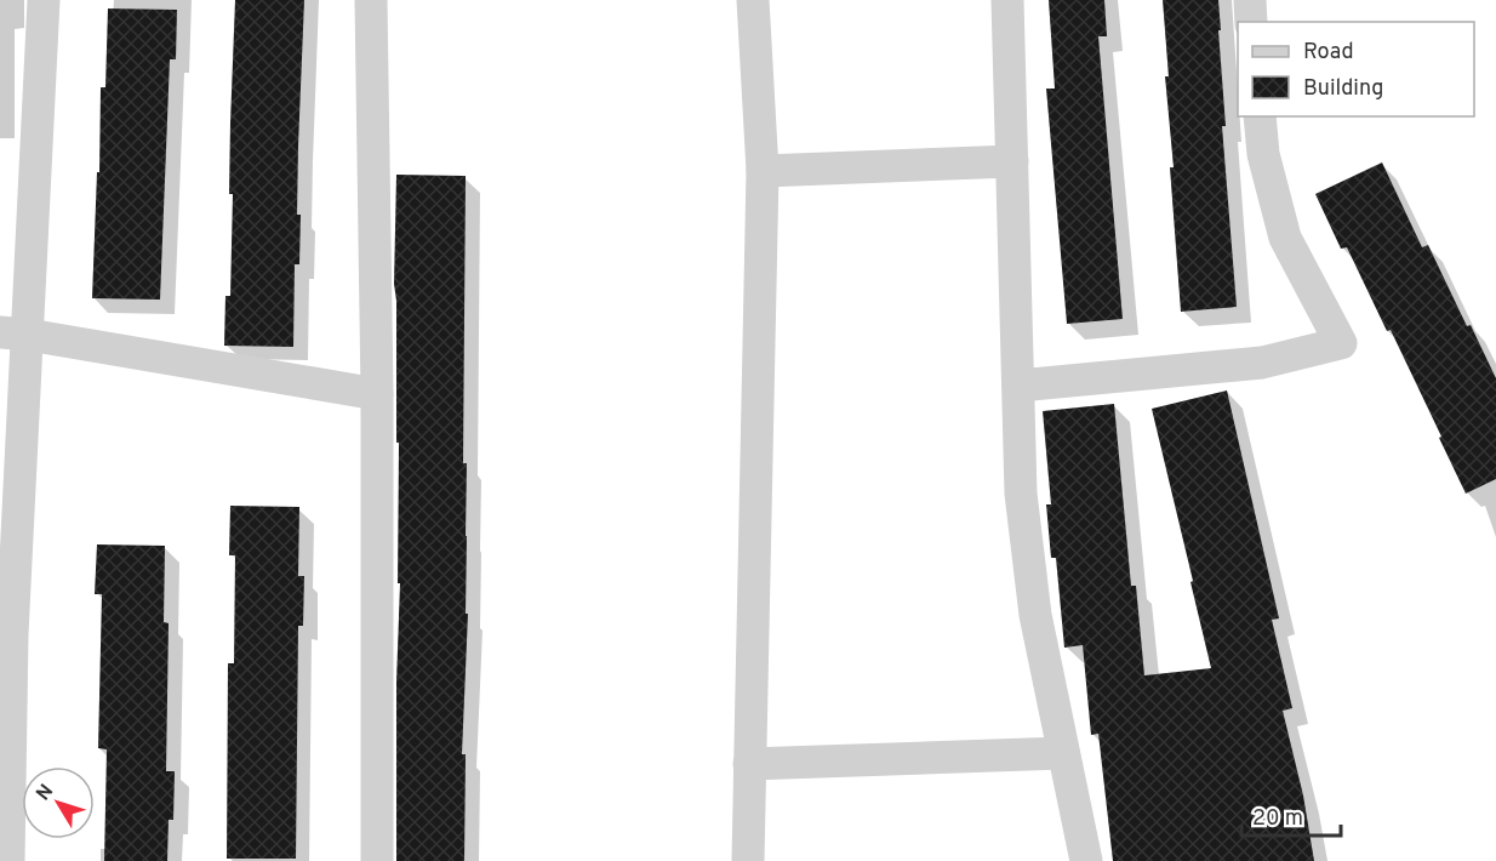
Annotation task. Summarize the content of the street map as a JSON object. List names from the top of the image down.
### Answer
{
  "legend": ["Road", "Building"],
  "scale_bar": "20 m",
  "north": "top left"
}
